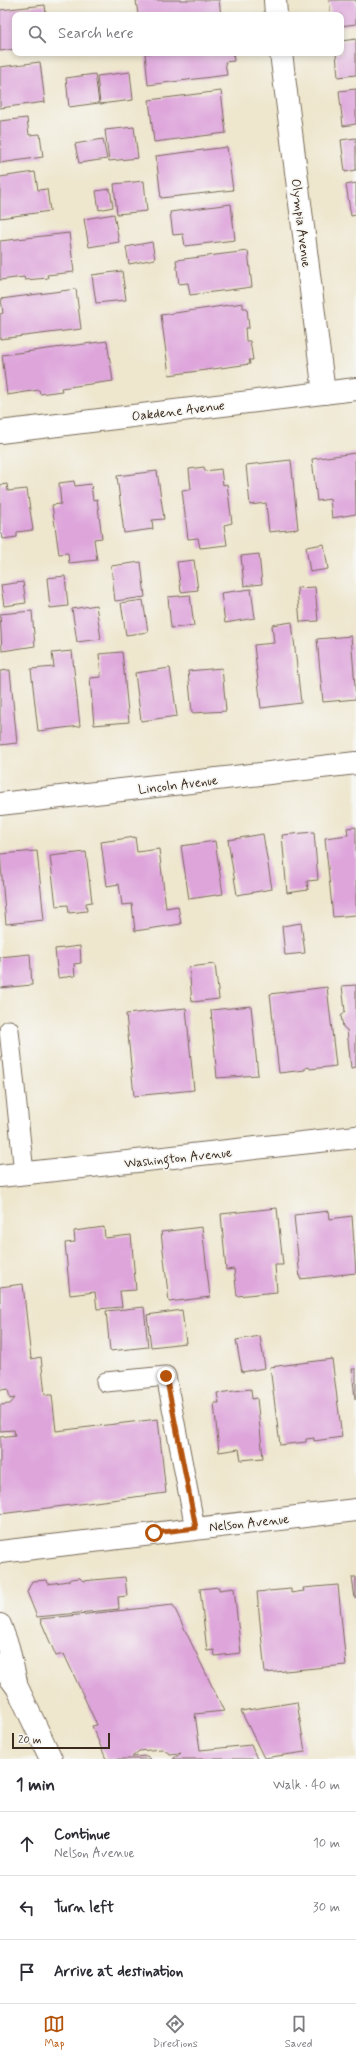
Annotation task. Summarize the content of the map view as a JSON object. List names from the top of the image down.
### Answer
{
  "streets": {
    "street": [
      "Olympia Avenue",
      "Oakdene Avenue",
      "Lincoln Avenue",
      "Washington Avenue",
      "Nelson Avenue"
    ]
  },
  "crossings": [
    ["Olympia Avenue", "Oakdene Avenue"]
  ],
  "scale_bar": "20 m",
  "page": {
    "search": "Search here",
    "scale": "20 m",
    "heading": ["1 min", "Walk · 40 m"],
    "list": [
      ["Continue", "Nelson Avenue", "10 m"],
      ["Turn left", "30 m"],
      "Arrive at destination"
    ],
    "nav": ["Map", "Directions", "Saved"]
  }
}
